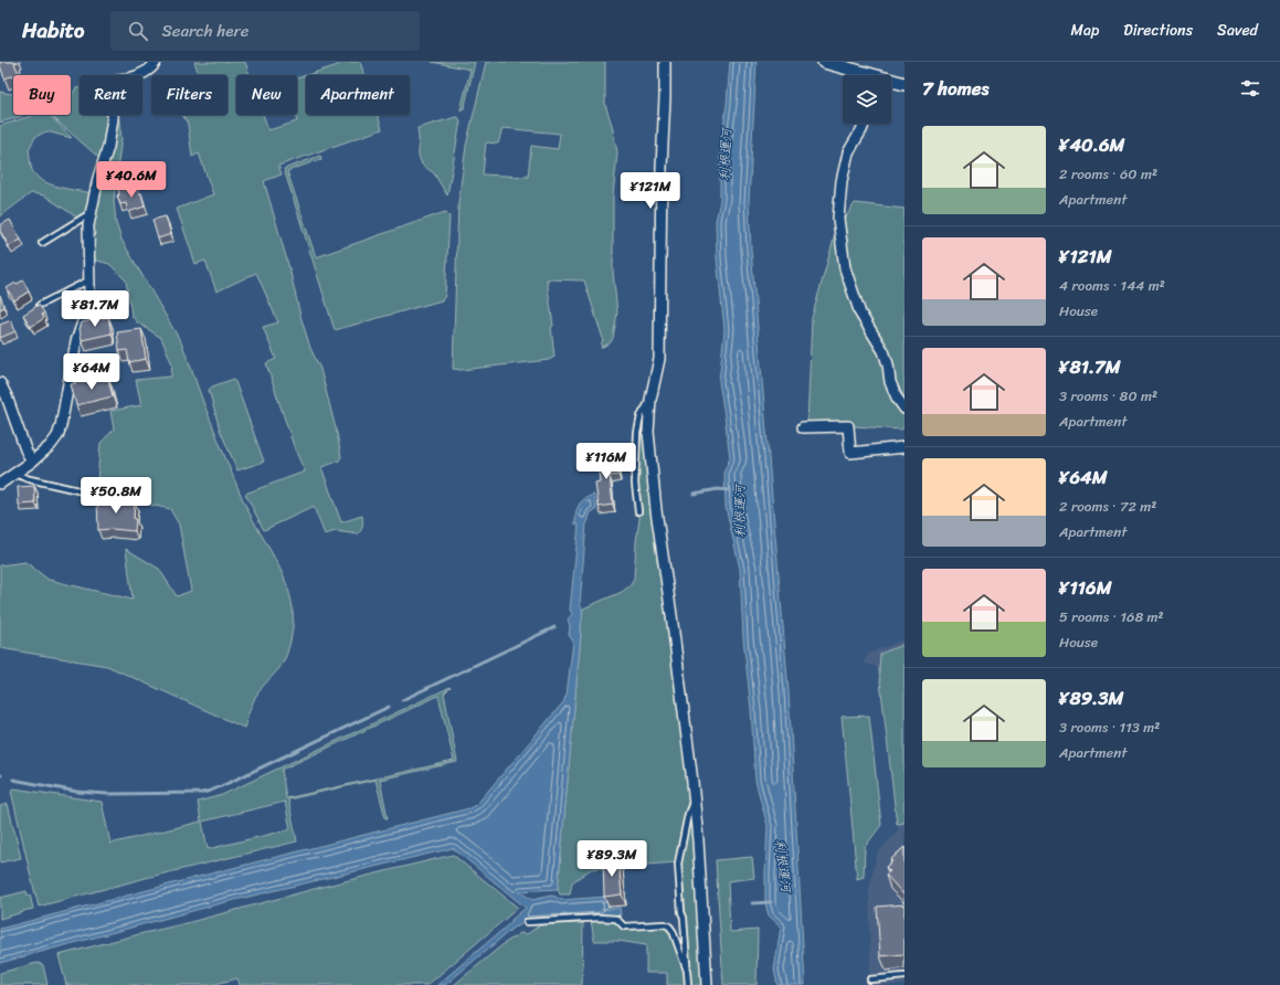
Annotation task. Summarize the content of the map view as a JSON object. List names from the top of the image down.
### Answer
{
  "water": ["利根運河"],
  "page": {
    "header": "Habito",
    "search": "Search here",
    "nav": ["Map", "Directions", "Saved"],
    "heading": "7 homes",
    "chip": [
      "Buy",
      "Rent",
      "Filters",
      "New",
      "Apartment"
    ],
    "list": [
      {
        "name": "¥40.6M",
        "note": "2 rooms · 60 m² · Apartment"
      },
      {
        "name": "¥121M",
        "note": "4 rooms · 144 m² · House"
      },
      {
        "name": "¥81.7M",
        "note": "3 rooms · 80 m² · Apartment"
      },
      {
        "name": "¥64M",
        "note": "2 rooms · 72 m² · Apartment"
      },
      {
        "name": "¥116M",
        "note": "5 rooms · 168 m² · House"
      },
      {
        "name": "¥89.3M",
        "note": "3 rooms · 113 m² · Apartment"
      }
    ],
    "price": [
      "¥40.6M",
      "¥121M",
      "¥81.7M",
      "¥64M",
      "¥116M",
      "¥50.8M",
      "¥89.3M"
    ]
  }
}
